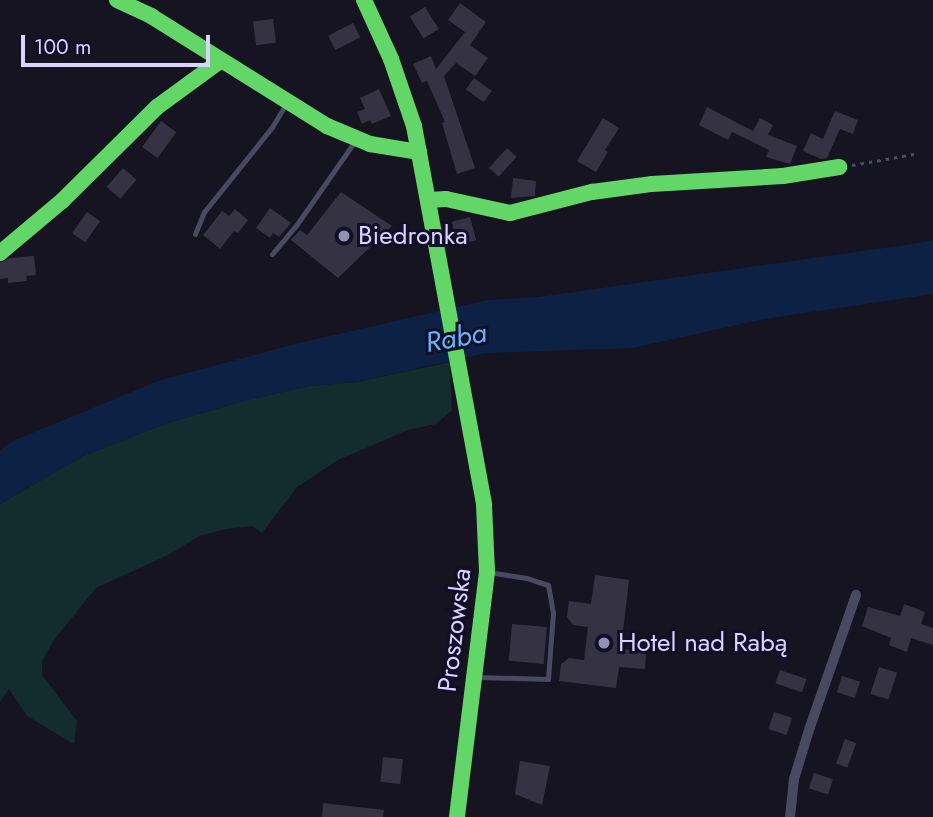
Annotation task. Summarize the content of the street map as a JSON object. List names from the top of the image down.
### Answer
{
  "streets": {
    "street": ["Proszowska"]
  },
  "water": ["Raba"],
  "places": ["Biedronka", "Hotel nad Rabą"],
  "scale_bar": "100 m"
}
